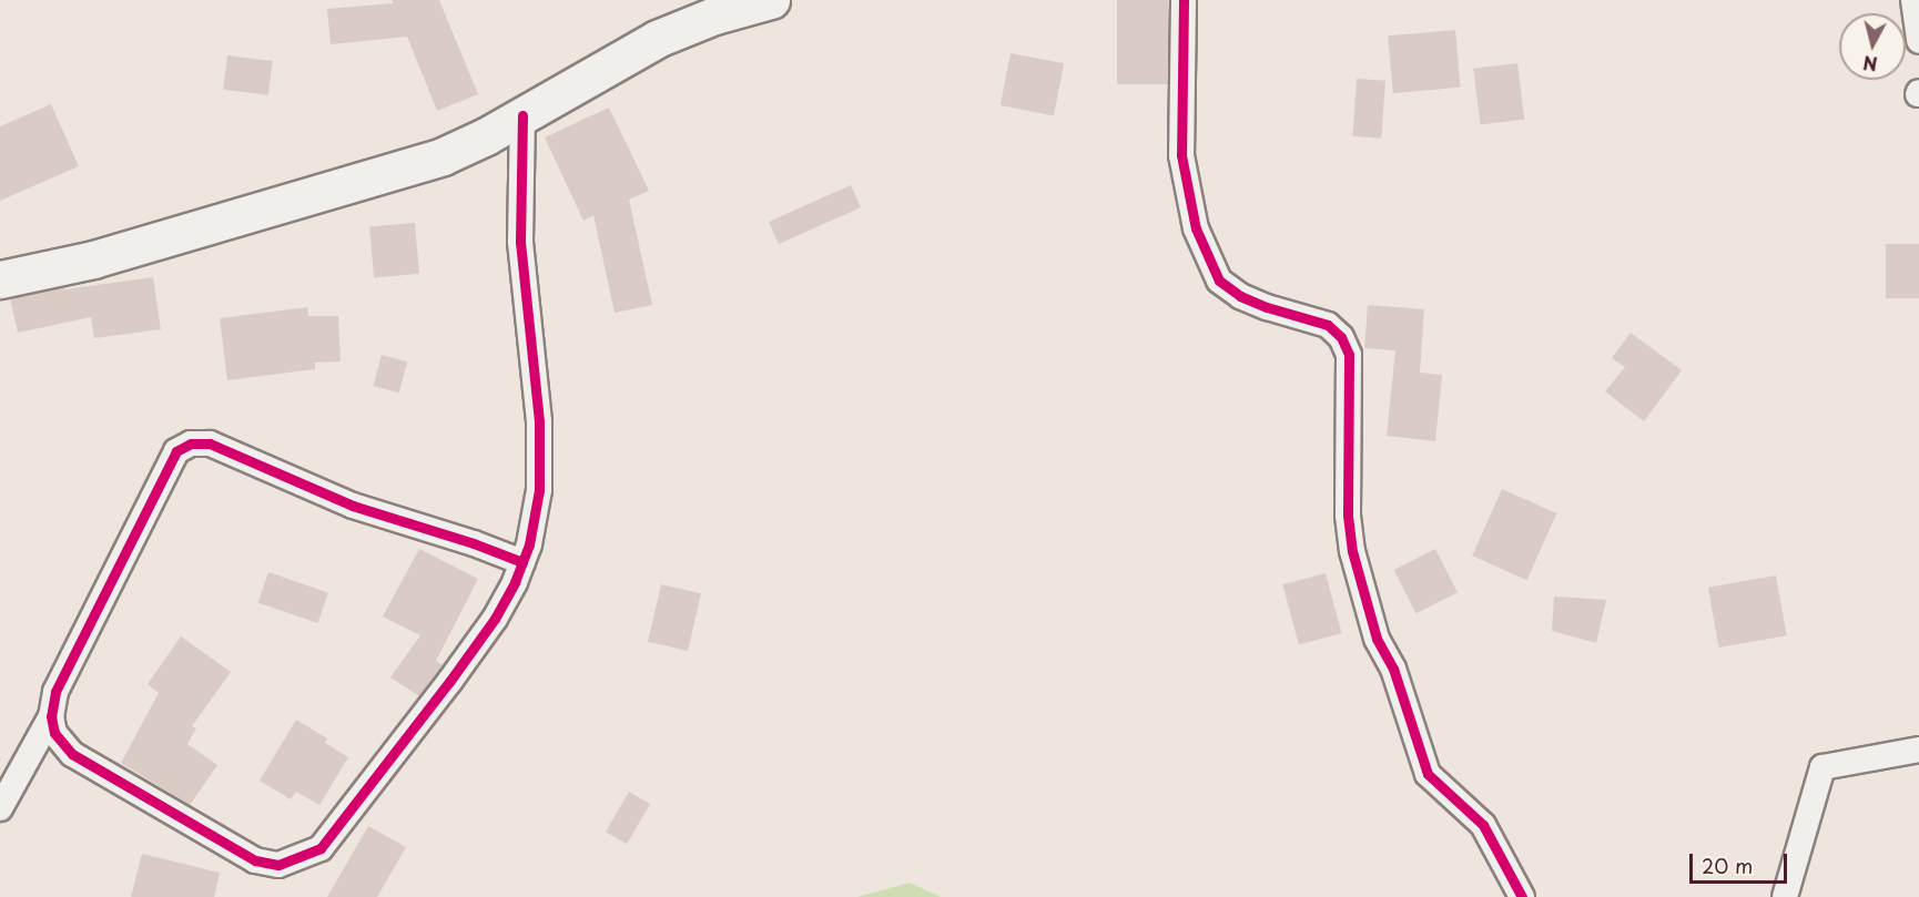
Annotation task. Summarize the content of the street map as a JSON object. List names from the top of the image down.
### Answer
{
  "scale_bar": "20 m",
  "north": "bottom"
}
